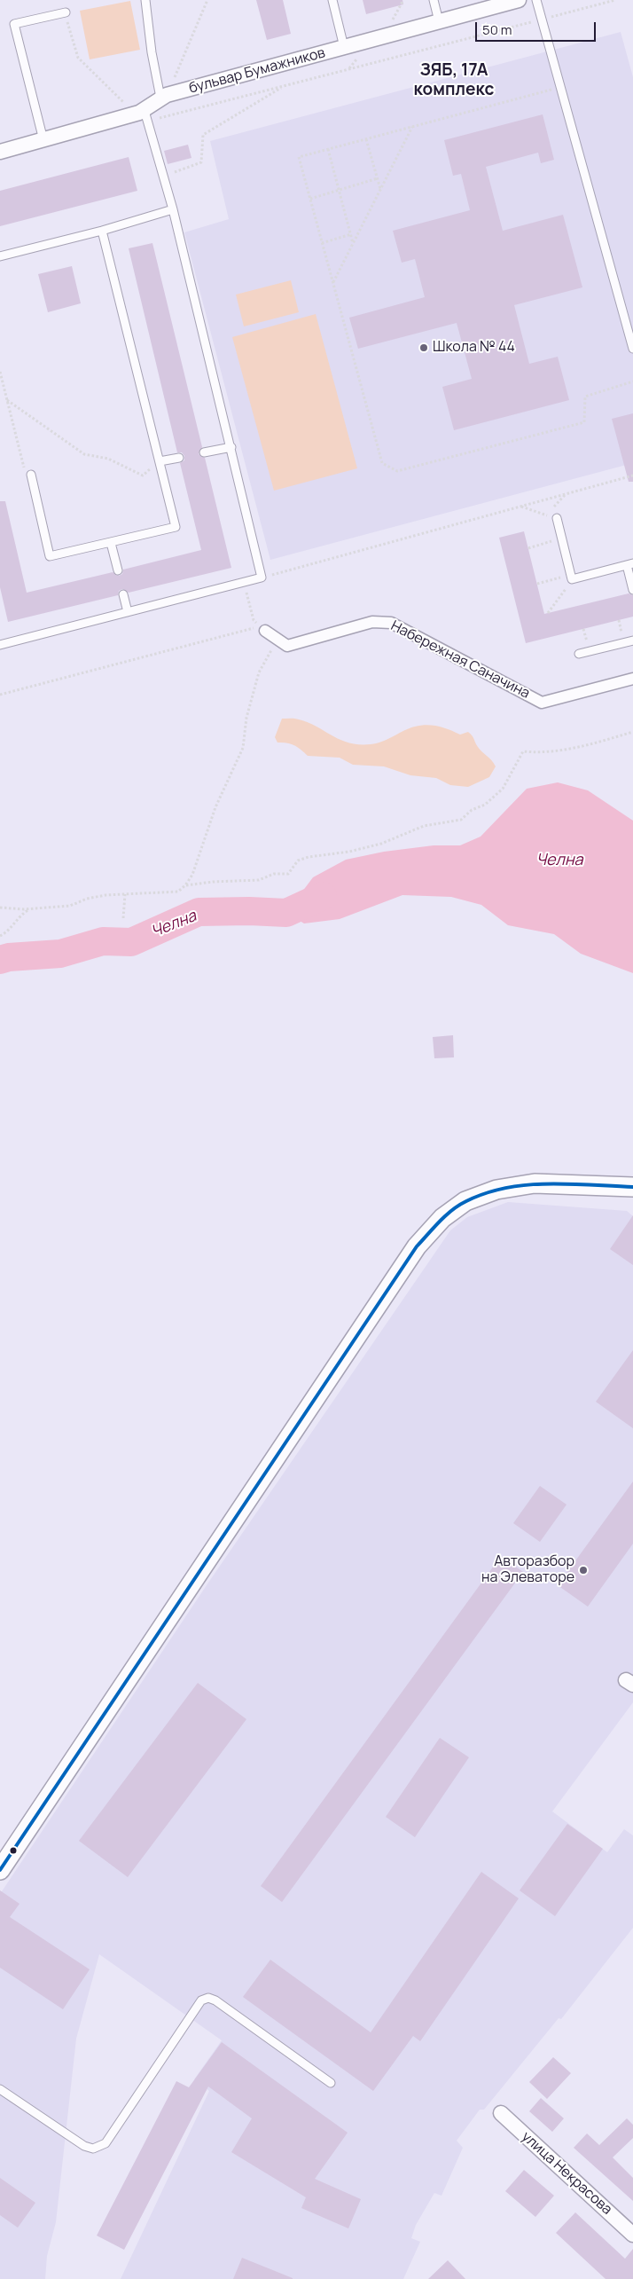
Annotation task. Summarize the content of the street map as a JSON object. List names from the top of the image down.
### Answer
{
  "streets": {
    "street": ["бульвар Бумажников", "Набережная Саначина", "улица Некрасова"]
  },
  "districts": ["ЗЯБ, 17А комплекс"],
  "water": ["Челна"],
  "places": ["Школа № 44", "Авторазбор на Элеваторе"],
  "scale_bar": "50 m"
}
